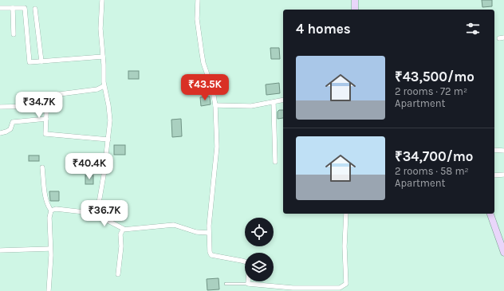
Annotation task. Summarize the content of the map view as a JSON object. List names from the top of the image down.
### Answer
{
  "page": {
    "heading": "4 homes",
    "list": [
      {
        "name": "₹43,500/mo",
        "note": "2 rooms · 72 m² · Apartment"
      },
      {
        "name": "₹34,700/mo",
        "note": "2 rooms · 58 m² · Apartment"
      }
    ],
    "price": [
      "₹43.5K",
      "₹34.7K",
      "₹40.4K",
      "₹36.7K"
    ]
  }
}
